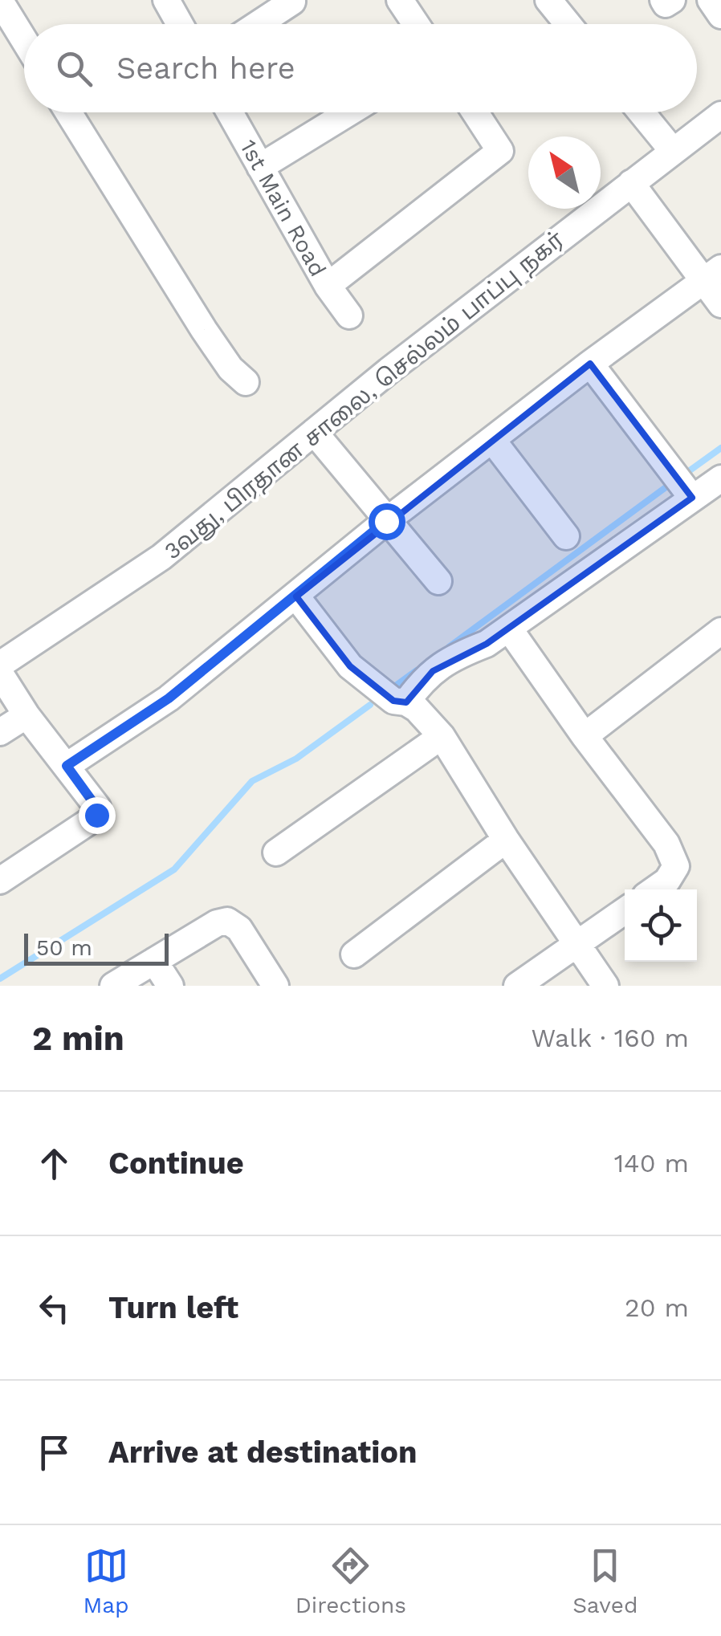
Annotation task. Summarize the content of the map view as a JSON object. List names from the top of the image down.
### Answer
{
  "streets": {
    "street": ["1st Main Road", "3வது, பிரதான சாலை, செல்லம் பாப்பு நகர்"]
  },
  "scale_bar": "50 m",
  "north": "top left",
  "page": {
    "search": "Search here",
    "scale": "50 m",
    "heading": ["2 min", "Walk · 160 m"],
    "list": [
      ["Continue", "140 m"],
      ["Turn left", "20 m"],
      "Arrive at destination"
    ],
    "nav": ["Map", "Directions", "Saved"]
  }
}
